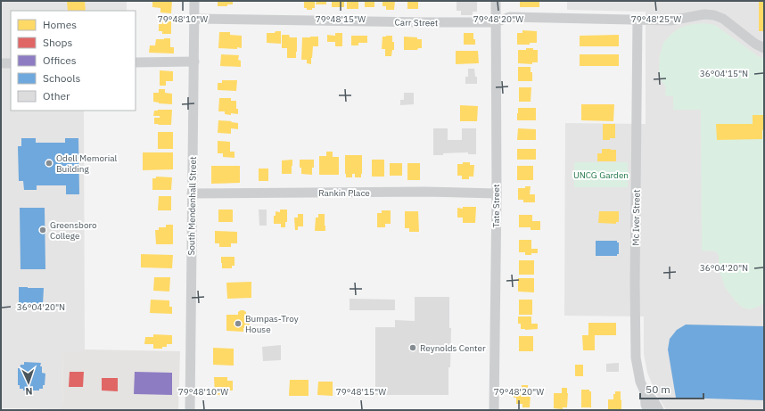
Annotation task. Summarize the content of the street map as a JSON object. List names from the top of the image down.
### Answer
{
  "streets": {
    "street": [
      "Carr Street",
      "Rankin Place",
      "South Mendenhall Street",
      "Tate Street",
      "Mc Iver Street"
    ]
  },
  "crossings": [
    ["Carr Street", "South Mendenhall Street"],
    ["Carr Street", "Tate Street"],
    ["Carr Street", "Mc Iver Street"],
    ["Rankin Place", "South Mendenhall Street"],
    ["Rankin Place", "Tate Street"]
  ],
  "parks": ["UNCG Garden"],
  "places": [
    "Odell Memorial Building",
    "Greensboro College",
    "Bumpas-Troy House",
    "Reynolds Center"
  ],
  "legend": [
    "Homes",
    "Shops",
    "Offices",
    "Schools",
    "Other"
  ],
  "scale_bar": "50 m",
  "north": "bottom",
  "coordinates": [
    "79°48'10\"W",
    "79°48'15\"W",
    "79°48'20\"W",
    "79°48'25\"W",
    "36°04'15\"N",
    "36°04'20\"N"
  ]
}
